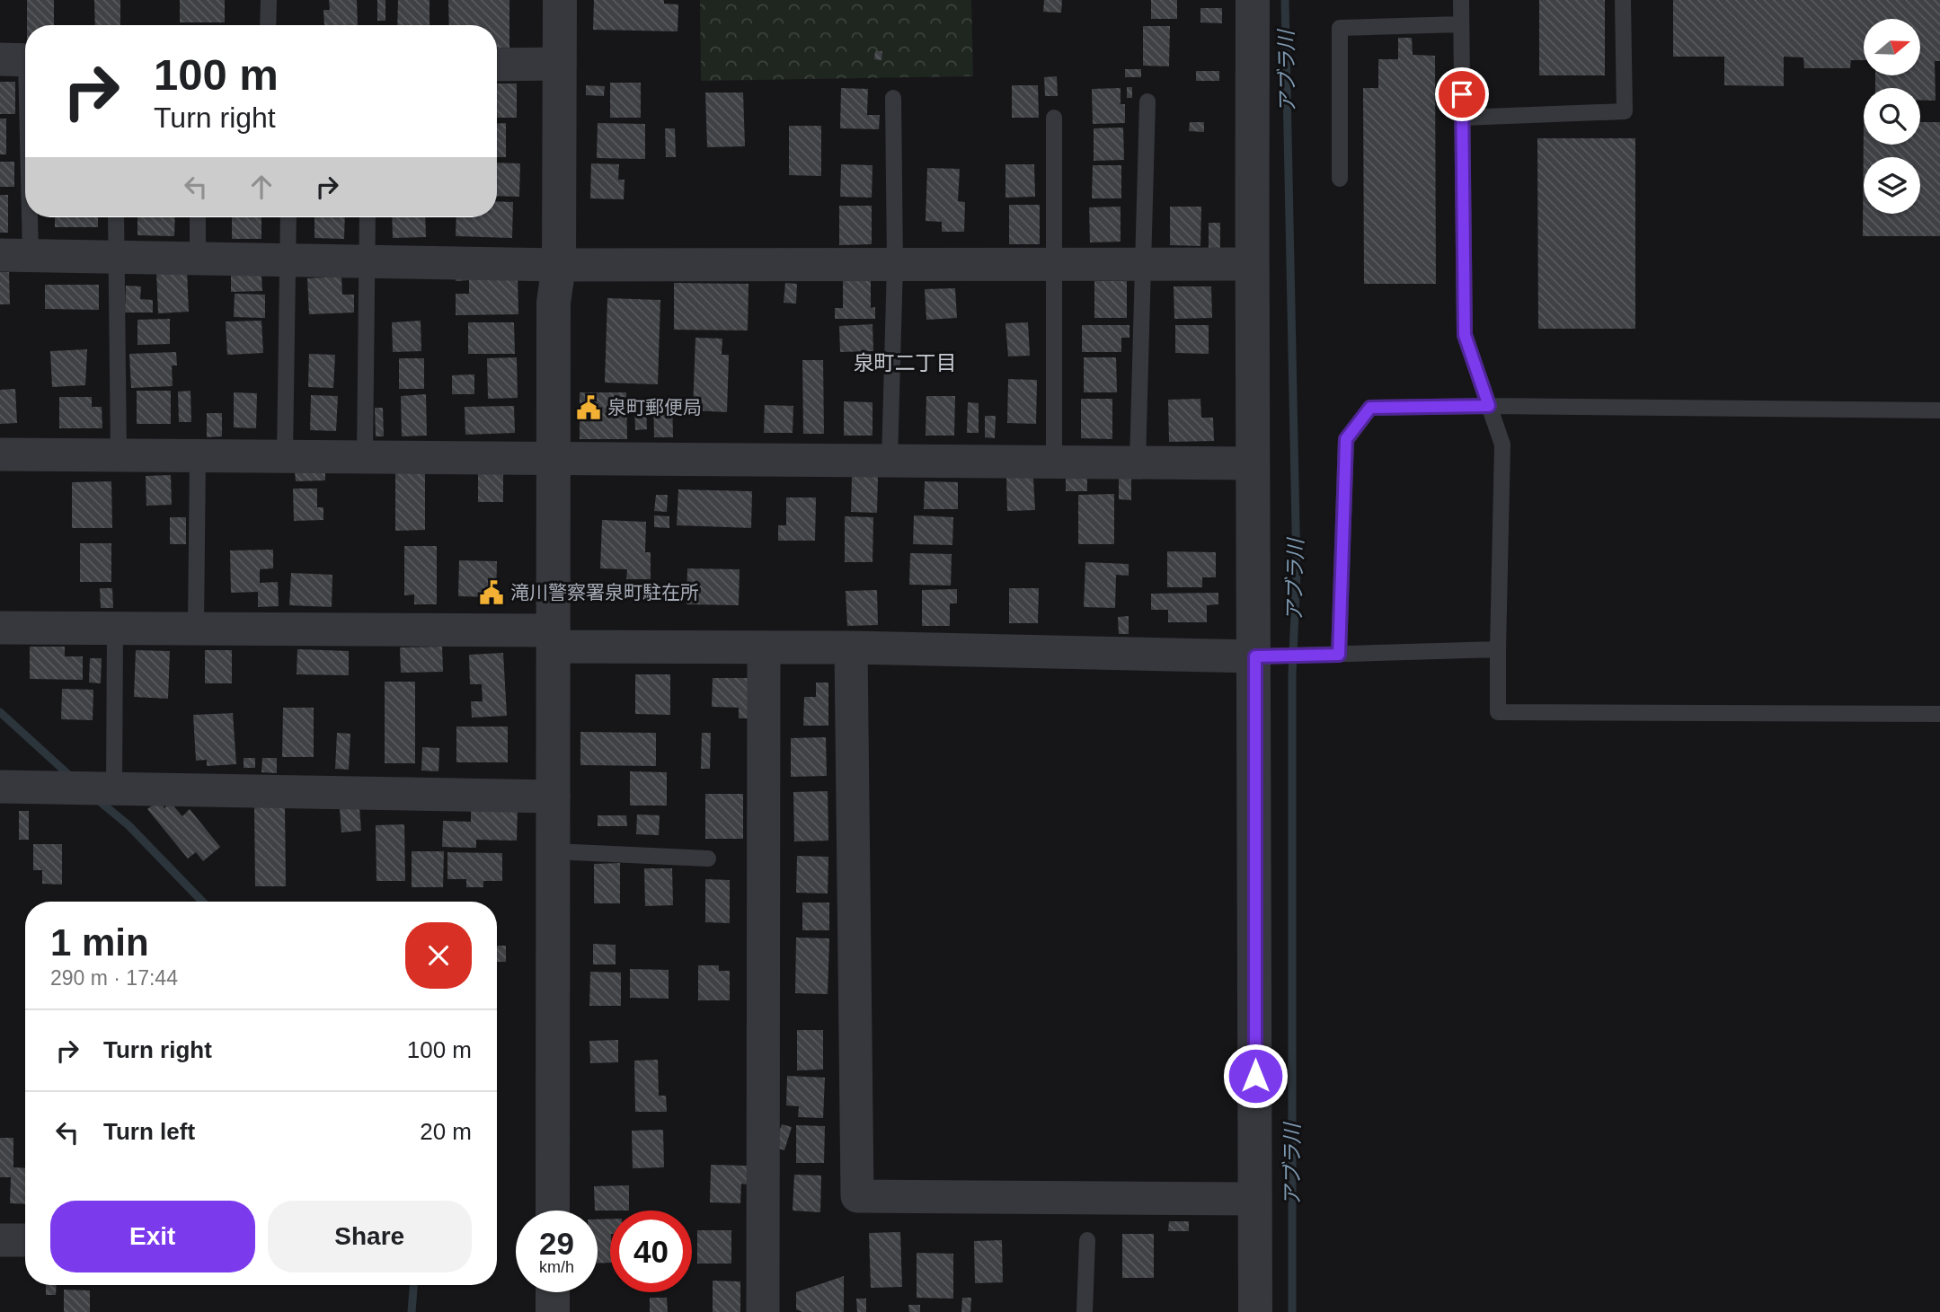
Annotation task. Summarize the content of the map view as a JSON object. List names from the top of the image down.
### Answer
{
  "districts": ["泉町二丁目"],
  "water": ["アブラ川"],
  "places": {
    "public building": ["泉町郵便局", "滝川警察署泉町駐在所"]
  },
  "north": "right",
  "page": {
    "turn": ["100 m", "Turn right"],
    "heading": ["1 min", "290 m · 17:44"],
    "list": [
      {
        "name": "Turn right",
        "value": "100 m"
      },
      {
        "name": "Turn left",
        "value": "20 m"
      }
    ],
    "buttons": ["Exit", "Share"],
    "speed": "29 km/h",
    "limit": "40"
  }
}
